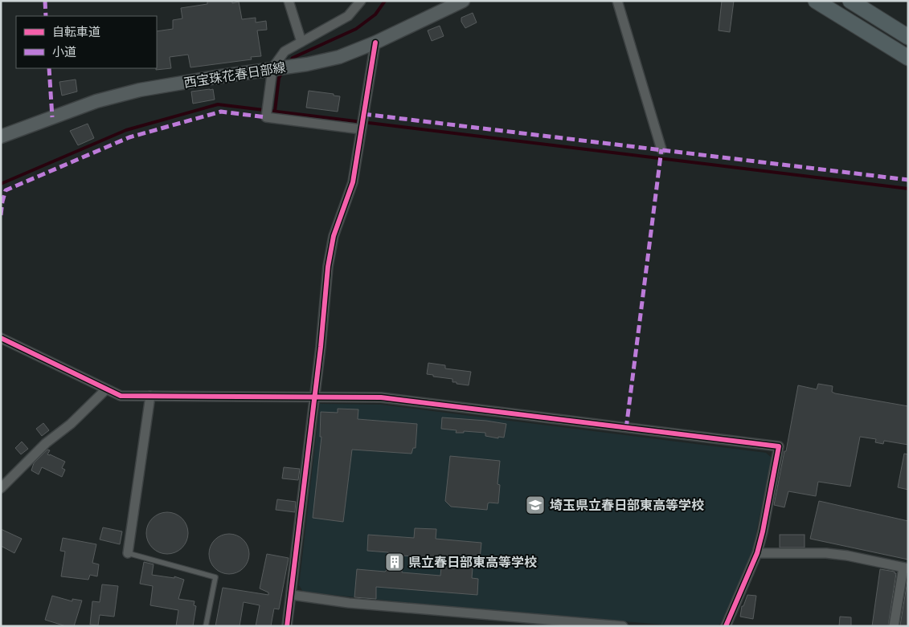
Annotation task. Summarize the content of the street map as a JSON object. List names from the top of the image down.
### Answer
{
  "streets": {
    "main road": ["西宝珠花春日部線"]
  },
  "places": {
    "school or university": ["埼玉県立春日部東高等学校"],
    "building": ["県立春日部東高等学校"]
  },
  "legend": ["自転車道", "小道"]
}
